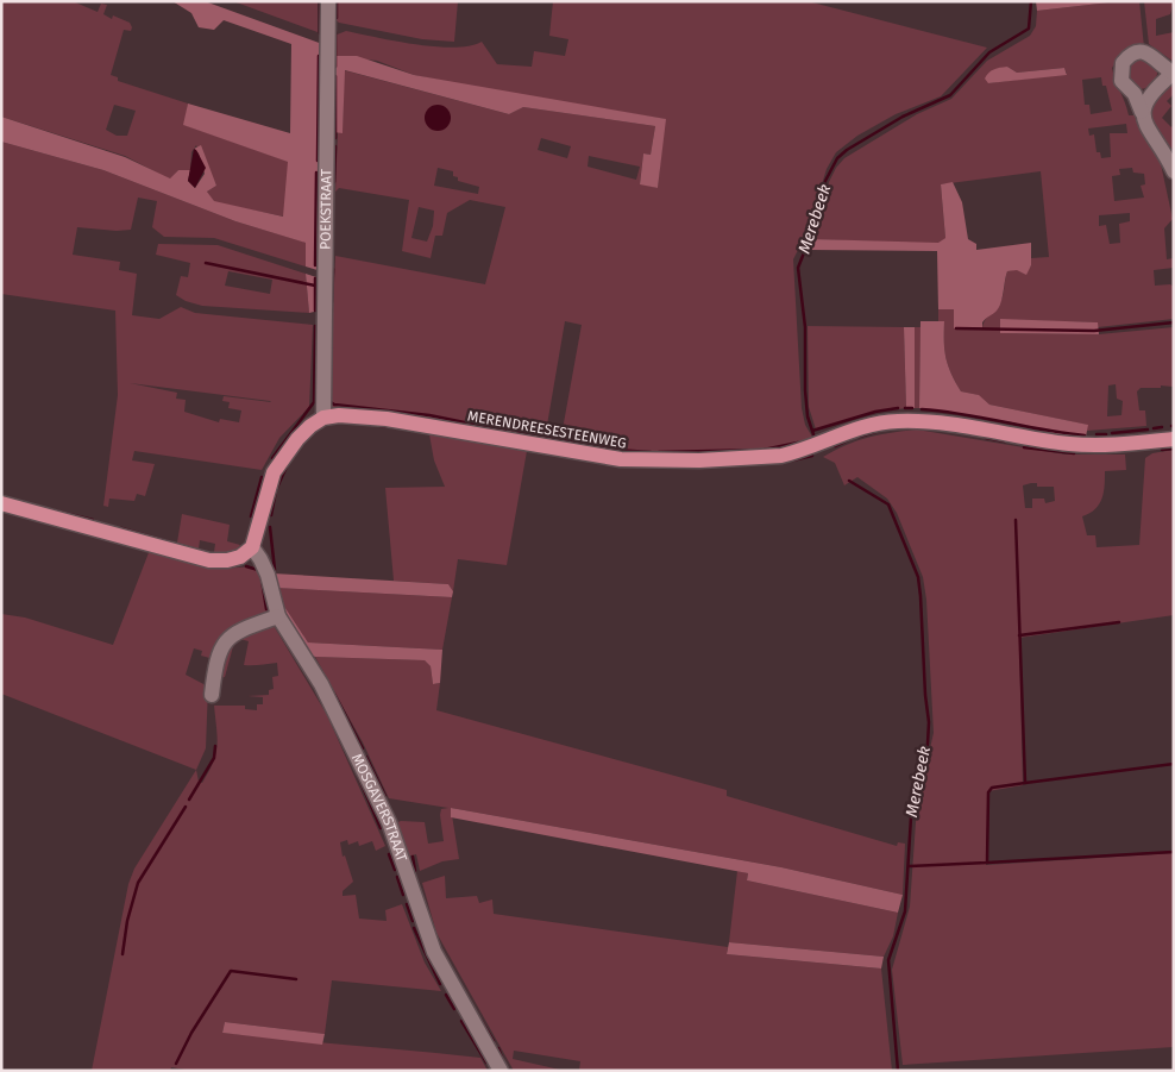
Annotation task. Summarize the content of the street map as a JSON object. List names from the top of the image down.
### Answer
{
  "streets": {
    "main road": ["MERENDREESESTEENWEG"],
    "street": ["POEKSTRAAT", "MOSGAVERSTRAAT"]
  },
  "crossings": [
    ["POEKSTRAAT", "MERENDREESESTEENWEG"]
  ],
  "water": ["Merebeek"]
}
